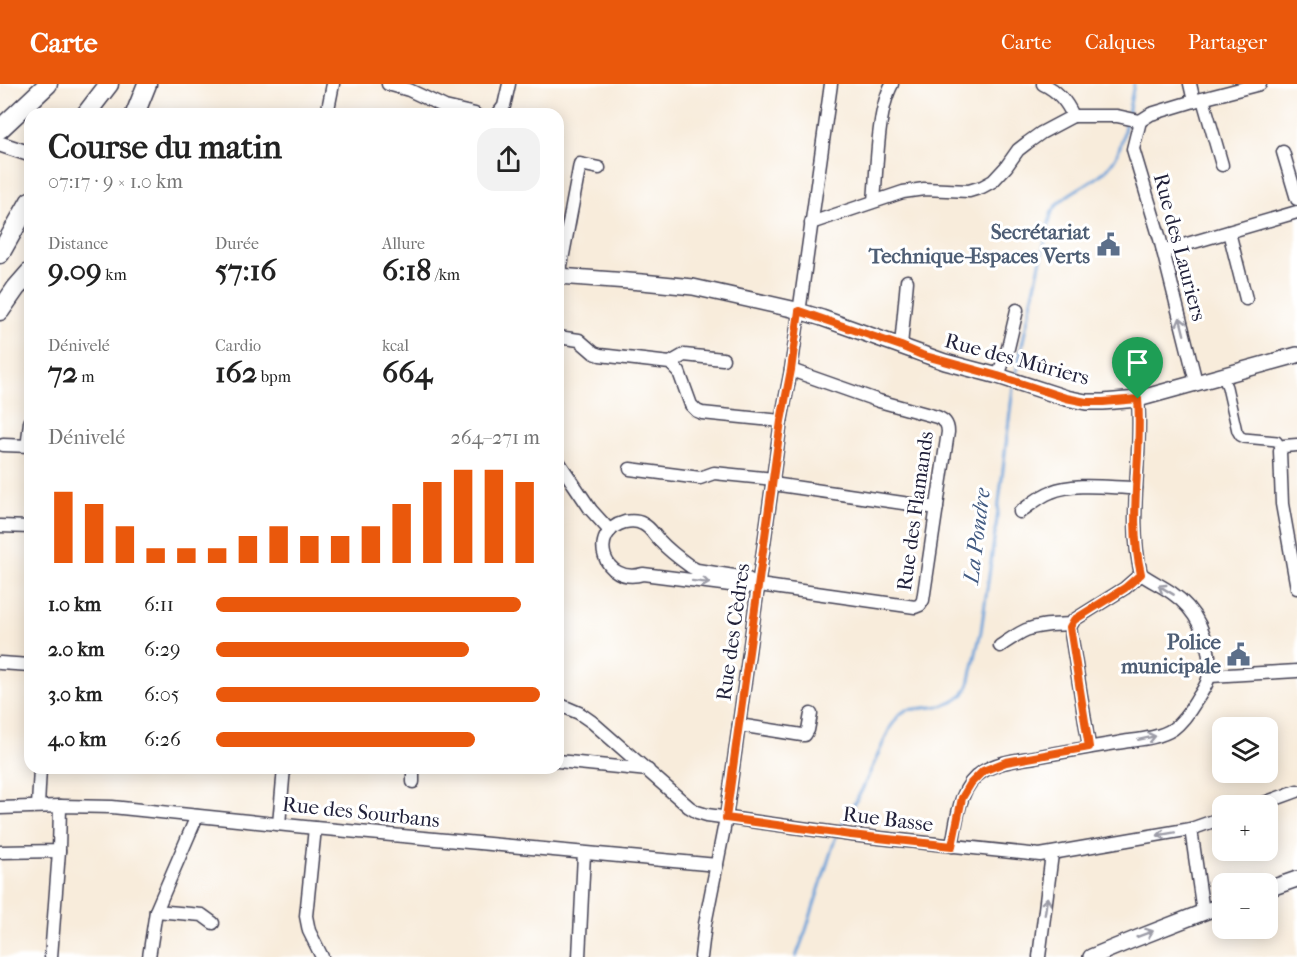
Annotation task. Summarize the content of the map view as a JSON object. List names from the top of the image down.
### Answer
{
  "streets": {
    "street": [
      "Rue des Lauriers",
      "Rue des Mûriers",
      "Rue des Flamands",
      "Rue des Cèdres",
      "Rue des Sourbans",
      "Rue Basse"
    ]
  },
  "crossings": [
    ["Rue des Lauriers", "Rue des Mûriers"],
    ["Rue des Mûriers", "Rue des Cèdres"],
    ["Rue des Flamands", "Rue des Cèdres"],
    ["Rue des Cèdres", "Rue des Sourbans"],
    ["Rue des Cèdres", "Rue Basse"]
  ],
  "water": ["La Pondre"],
  "places": {
    "public building": ["Secrétariat Technique-Espaces Verts", "Police municipale"]
  },
  "page": {
    "header": "Carte",
    "nav": ["Carte", "Calques", "Partager"],
    "heading": ["Course du matin", "07:17 · 9 × 1.0 km"],
    "stats": [
      ["Distance", "9.09 km"],
      ["Durée", "57:16"],
      ["Allure", "6:18 /km"],
      ["Dénivelé", "72 m"],
      ["Cardio", "162 bpm"],
      ["kcal", "664"]
    ],
    "chart": ["Dénivelé", "264–271 m"],
    "list": [
      {
        "name": "1.0 km",
        "note": "6:11"
      },
      {
        "name": "2.0 km",
        "note": "6:29"
      },
      {
        "name": "3.0 km",
        "note": "6:05"
      },
      {
        "name": "4.0 km",
        "note": "6:26"
      }
    ],
    "map_buttons": ["+", "−"]
  }
}
